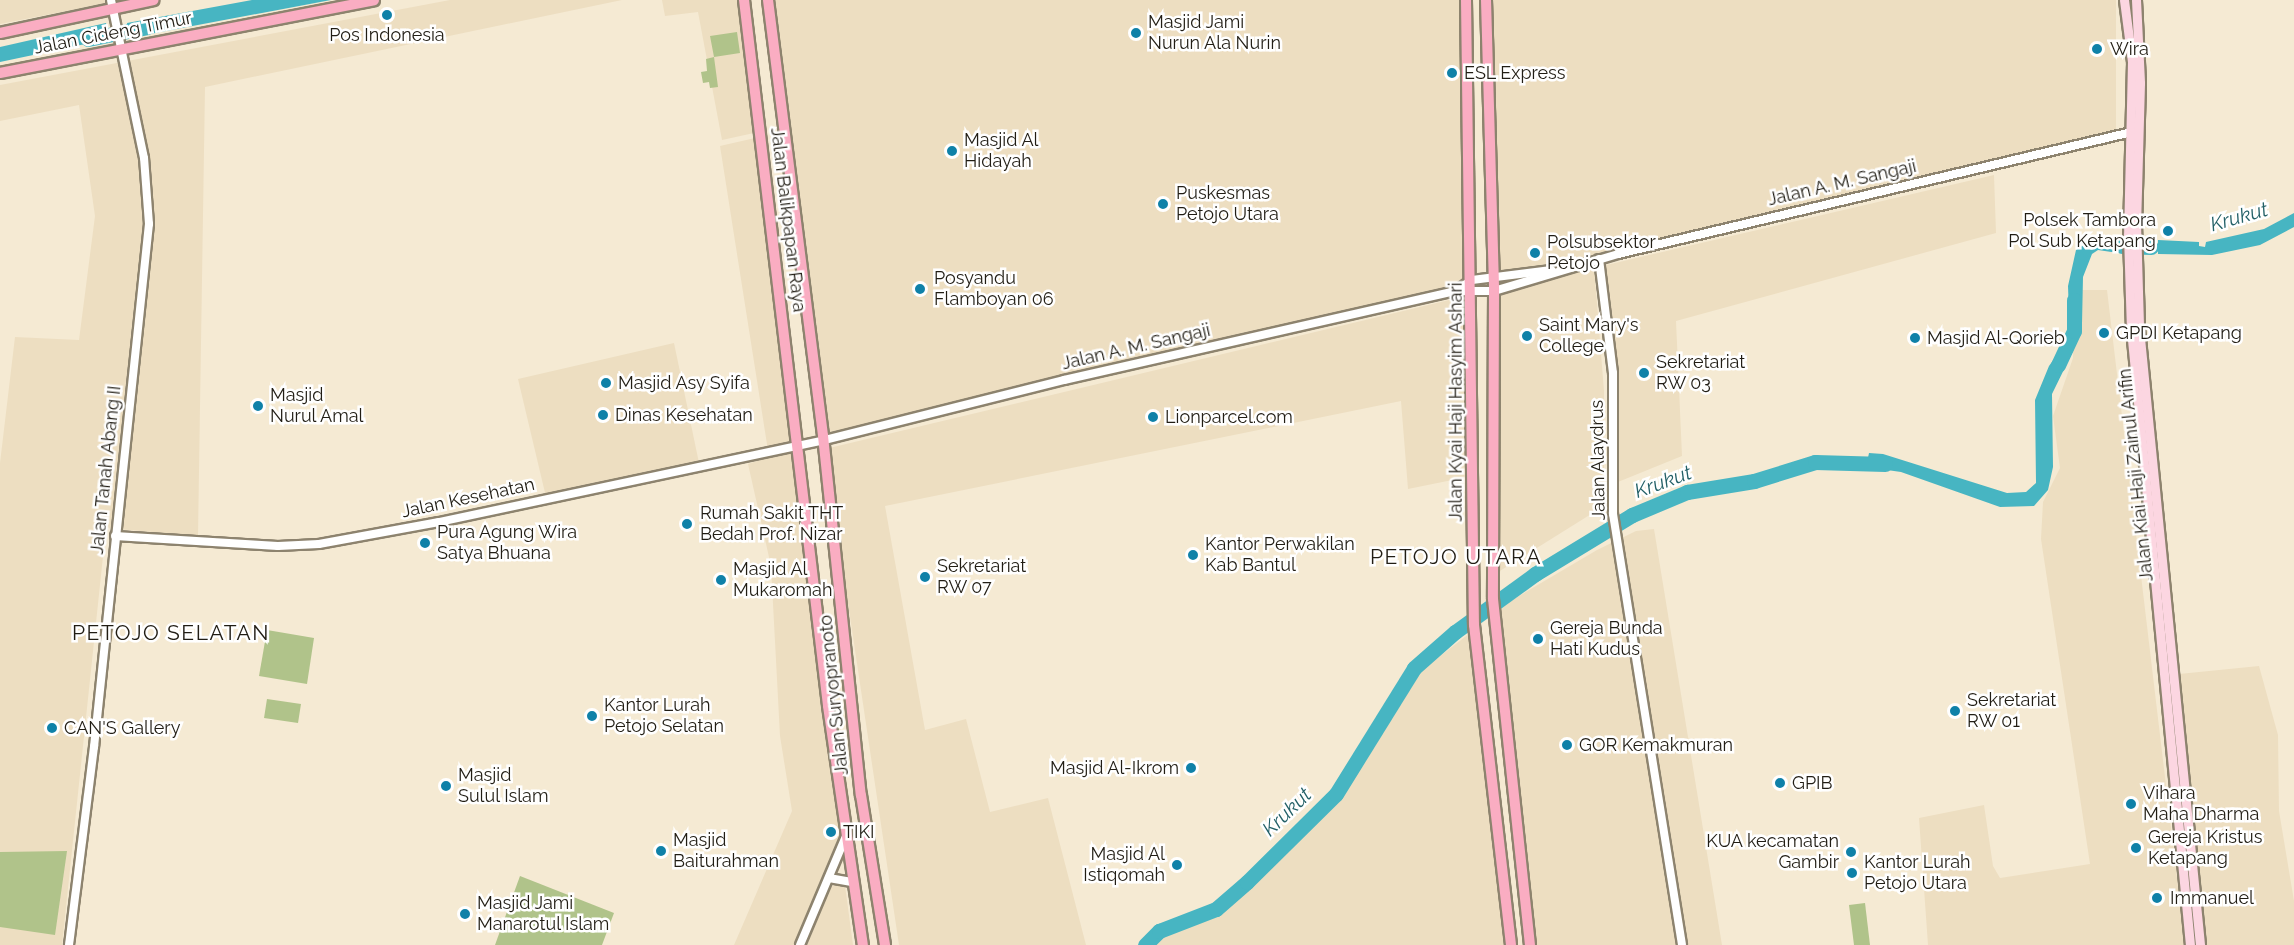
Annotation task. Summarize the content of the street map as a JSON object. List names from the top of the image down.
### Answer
{
  "streets": {
    "main road": [
      "Jalan Cideng Timur",
      "Jalan Balikpapan Raya",
      "Jalan Kyai Haji Hasyim Ashari",
      "Jalan Kiai Haji Zainul Arifin",
      "Jalan Suryopranoto"
    ],
    "street": [
      "Jalan A. M. Sangaji",
      "Jalan Alaydrus",
      "Jalan Tanah Abang II",
      "Jalan Kesehatan"
    ]
  },
  "crossings": [
    ["Jalan Cideng Timur", "Jalan Tanah Abang II"],
    ["Jalan A. M. Sangaji", "Jalan Balikpapan Raya"],
    ["Jalan A. M. Sangaji", "Jalan Kyai Haji Hasyim Ashari"],
    ["Jalan A. M. Sangaji", "Jalan Alaydrus"],
    ["Jalan A. M. Sangaji", "Jalan Kiai Haji Zainul Arifin"],
    ["Jalan A. M. Sangaji", "Jalan Kesehatan"],
    ["Jalan A. M. Sangaji", "Jalan Suryopranoto"],
    ["Jalan Balikpapan Raya", "Jalan Kesehatan"],
    ["Jalan Balikpapan Raya", "Jalan Suryopranoto"],
    ["Jalan Tanah Abang II", "Jalan Kesehatan"],
    ["Jalan Kesehatan", "Jalan Suryopranoto"]
  ],
  "districts": ["PETOJO UTARA", "PETOJO SELATAN"],
  "water": ["Krukut"],
  "places": [
    "Pos Indonesia",
    "Masjid Jami Nurun Ala Nurin",
    "Wira",
    "ESL Express",
    "Masjid Al Hidayah",
    "Puskesmas Petojo Utara",
    "Polsek Tambora Pol Sub Ketapang",
    "Polsubsektor Petojo",
    "Posyandu Flamboyan 06",
    "GPDI Ketapang",
    "Saint Mary's College",
    "Masjid Al-Qorieb",
    "Sekretariat RW 03",
    "Masjid Asy Syifa",
    "Masjid Nurul Amal",
    "Dinas Kesehatan",
    "Lionparcel.com",
    "Rumah Sakit THT Bedah Prof. Nizar",
    "Pura Agung Wira Satya Bhuana",
    "Kantor Perwakilan Kab Bantul",
    "Sekretariat RW 07",
    "Masjid Al Mukaromah",
    "Gereja Bunda Hati Kudus",
    "Sekretariat RW 01",
    "Kantor Lurah Petojo Selatan",
    "CAN'S Gallery",
    "GOR Kemakmuran",
    "Masjid Al-Ikrom",
    "GPIB",
    "Masjid Sulul Islam",
    "Vihara Maha Dharma",
    "TIKI",
    "Gereja Kristus Ketapang",
    "Masjid Baiturahman",
    "KUA kecamatan Gambir",
    "Masjid Al Istiqomah",
    "Kantor Lurah Petojo Utara",
    "Immanuel",
    "Masjid Jami Manarotul Islam"
  ]
}
